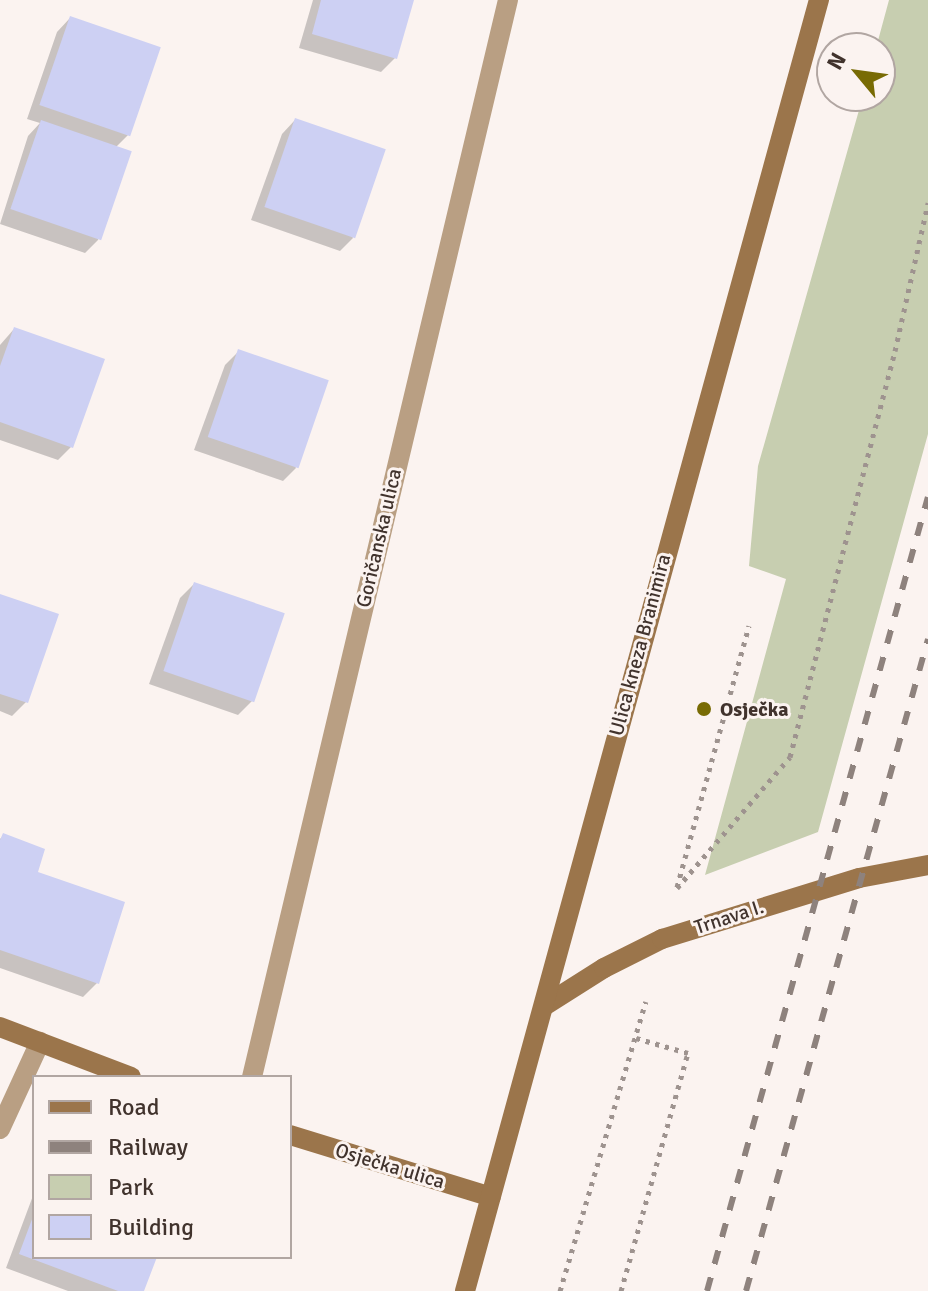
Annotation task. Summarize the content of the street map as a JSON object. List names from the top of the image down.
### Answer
{
  "streets": {
    "main road": ["Ulica kneza Branimira", "Trnava I.", "Osječka ulica"],
    "street": ["Goričanska ulica"]
  },
  "crossings": [
    ["Ulica kneza Branimira", "Trnava I."],
    ["Ulica kneza Branimira", "Osječka ulica"]
  ],
  "places": ["Osječka"],
  "legend": [
    "Road",
    "Railway",
    "Park",
    "Building"
  ],
  "north": "top left"
}
